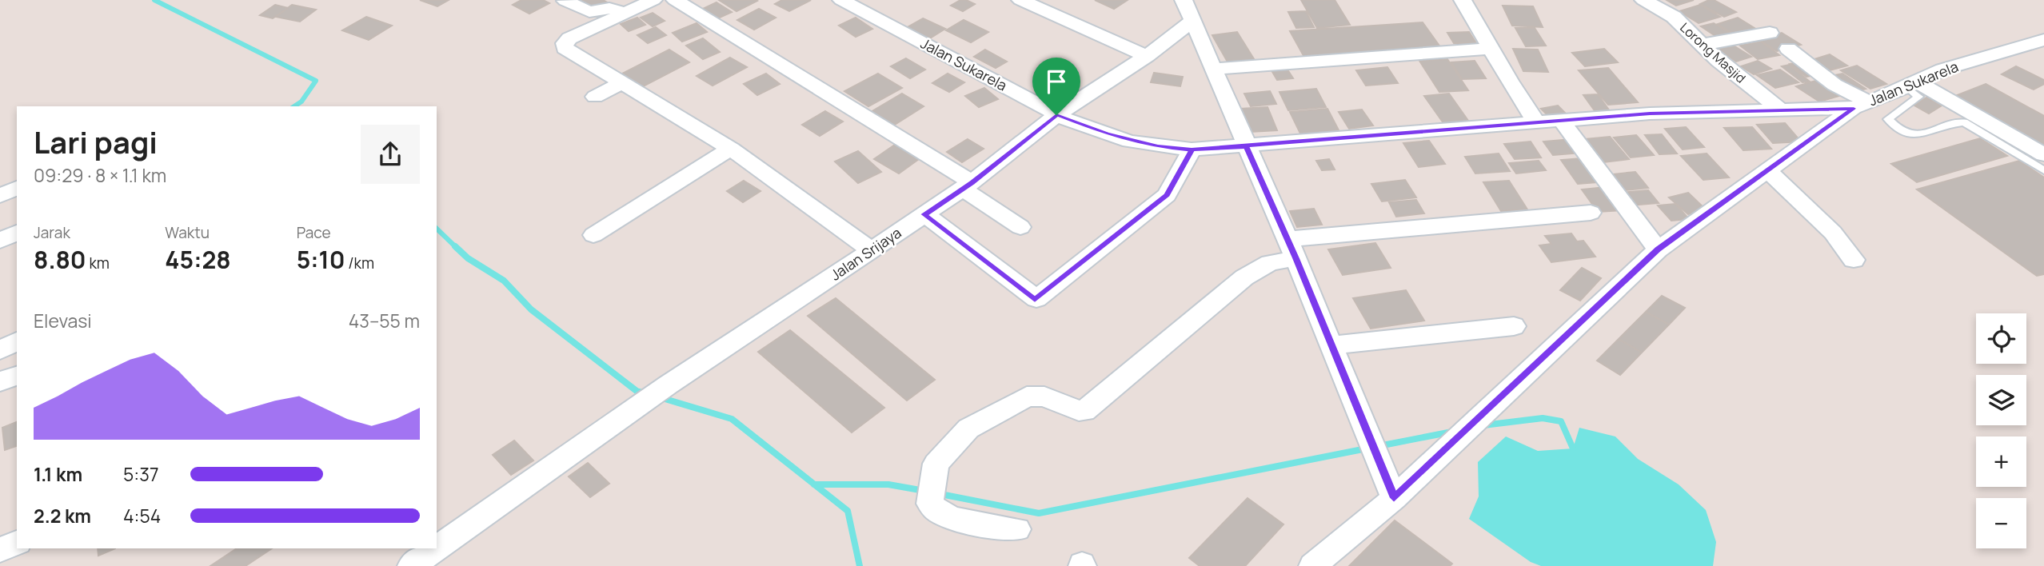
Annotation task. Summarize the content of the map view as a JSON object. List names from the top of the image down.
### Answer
{
  "streets": {
    "street": ["Lorong Masjid", "Jalan Sukarela", "Jalan Srijaya"]
  },
  "crossings": [
    ["Lorong Masjid", "Jalan Sukarela"],
    ["Jalan Sukarela", "Jalan Srijaya"]
  ],
  "page": {
    "heading": ["Lari pagi", "09:29 · 8 × 1.1 km"],
    "stats": [
      ["Jarak", "8.80 km"],
      ["Waktu", "45:28"],
      ["Pace", "5:10 /km"]
    ],
    "chart": ["Elevasi", "43–55 m"],
    "map_buttons": ["+", "−"],
    "list": [
      {
        "name": "1.1 km",
        "note": "5:37"
      },
      {
        "name": "2.2 km",
        "note": "4:54"
      }
    ]
  }
}
